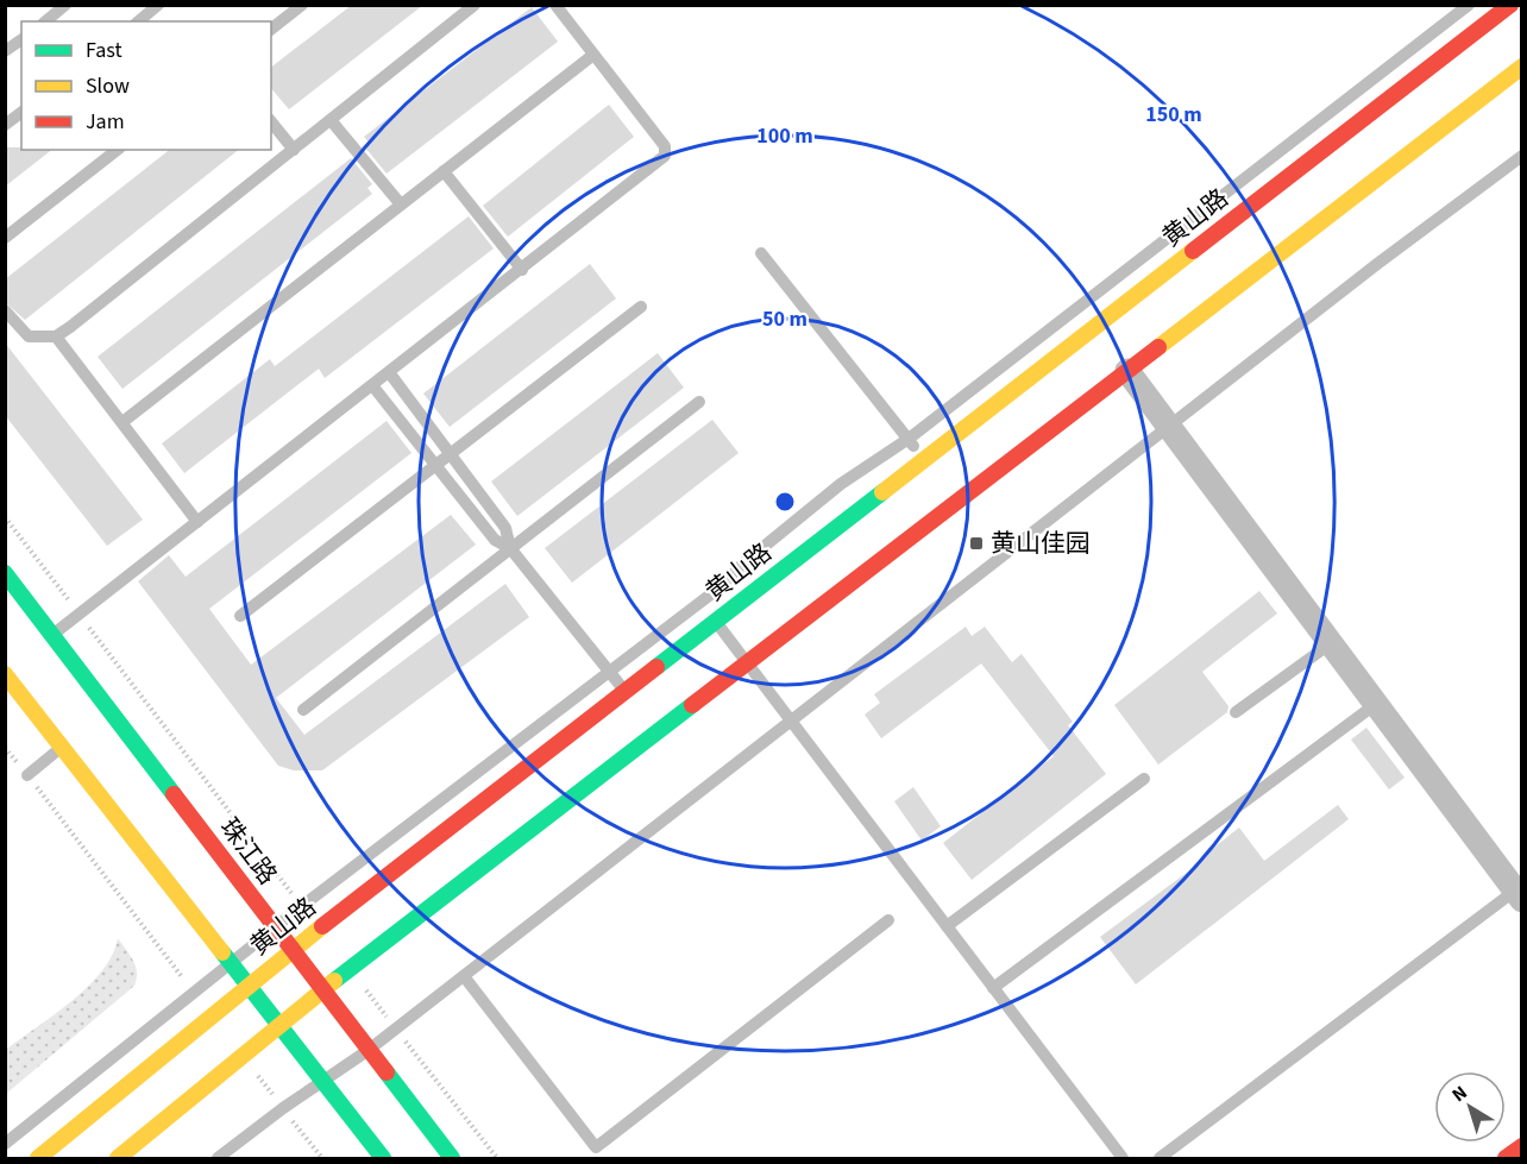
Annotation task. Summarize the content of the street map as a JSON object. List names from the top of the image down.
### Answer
{
  "streets": {
    "main road": ["黄山路", "珠江路"]
  },
  "crossings": [
    ["黄山路", "珠江路"]
  ],
  "places": {
    "transit": ["黄山佳园"]
  },
  "legend": ["Fast", "Slow", "Jam"],
  "north": "top left",
  "rings": ["150 m", "100 m", "50 m"]
}
